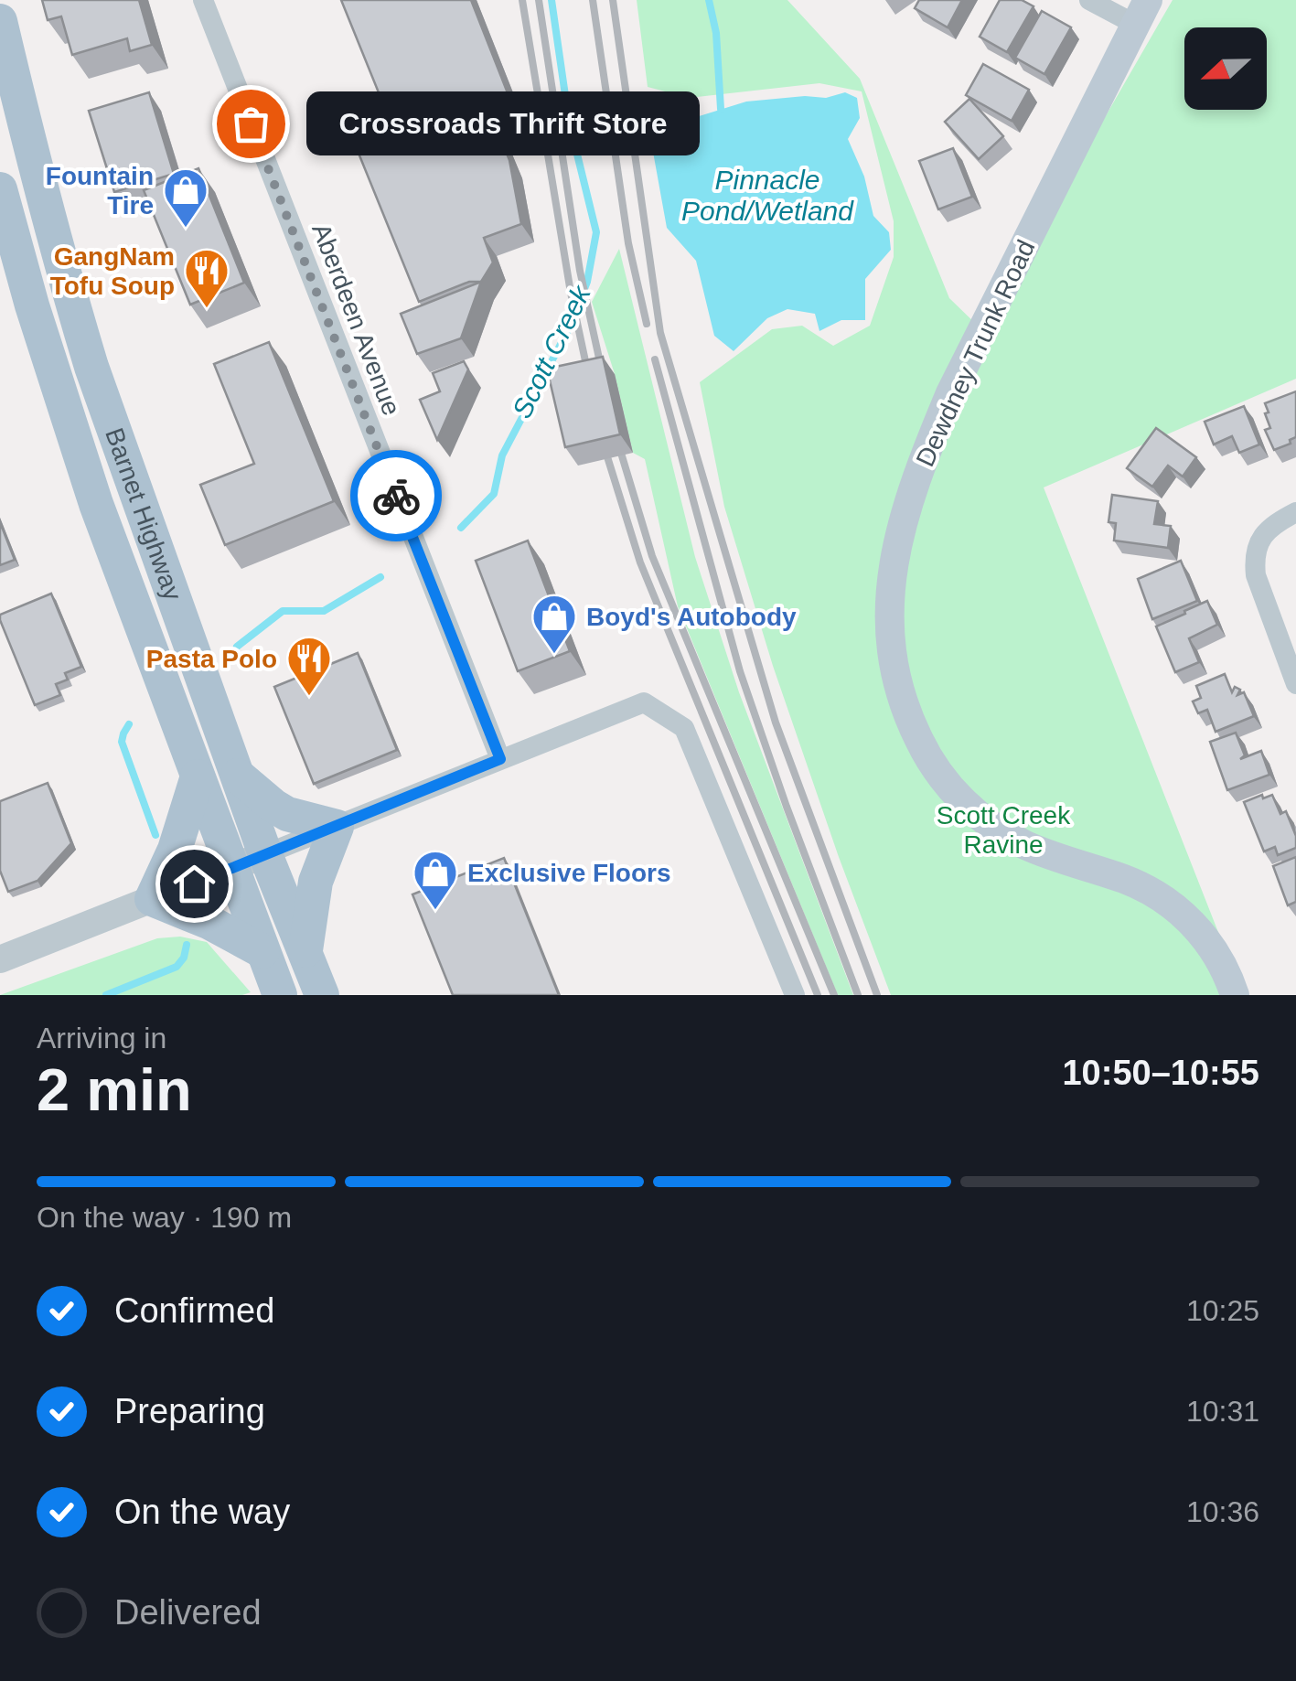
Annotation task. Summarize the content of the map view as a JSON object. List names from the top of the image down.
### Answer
{
  "streets": {
    "main road": ["Dewdney Trunk Road", "Barnet Highway"],
    "street": ["Aberdeen Avenue"]
  },
  "water": ["Pinnacle Pond/Wetland", "Scott Creek"],
  "parks": ["Scott Creek Ravine"],
  "places": {
    "other": ["Crossroads Thrift Store"],
    "shop": ["Fountain Tire", "Boyd's Autobody", "Exclusive Floors"],
    "restaurant": ["GangNam Tofu Soup", "Pasta Polo"]
  },
  "north": "left",
  "page": {
    "bubble": "Crossroads Thrift Store",
    "heading": ["2 min", "Arriving in", "10:50–10:55"],
    "bar": "On the way · 190 m",
    "list": [
      ["Confirmed", "10:25"],
      ["Preparing", "10:31"],
      ["On the way", "10:36"],
      "Delivered"
    ]
  }
}
